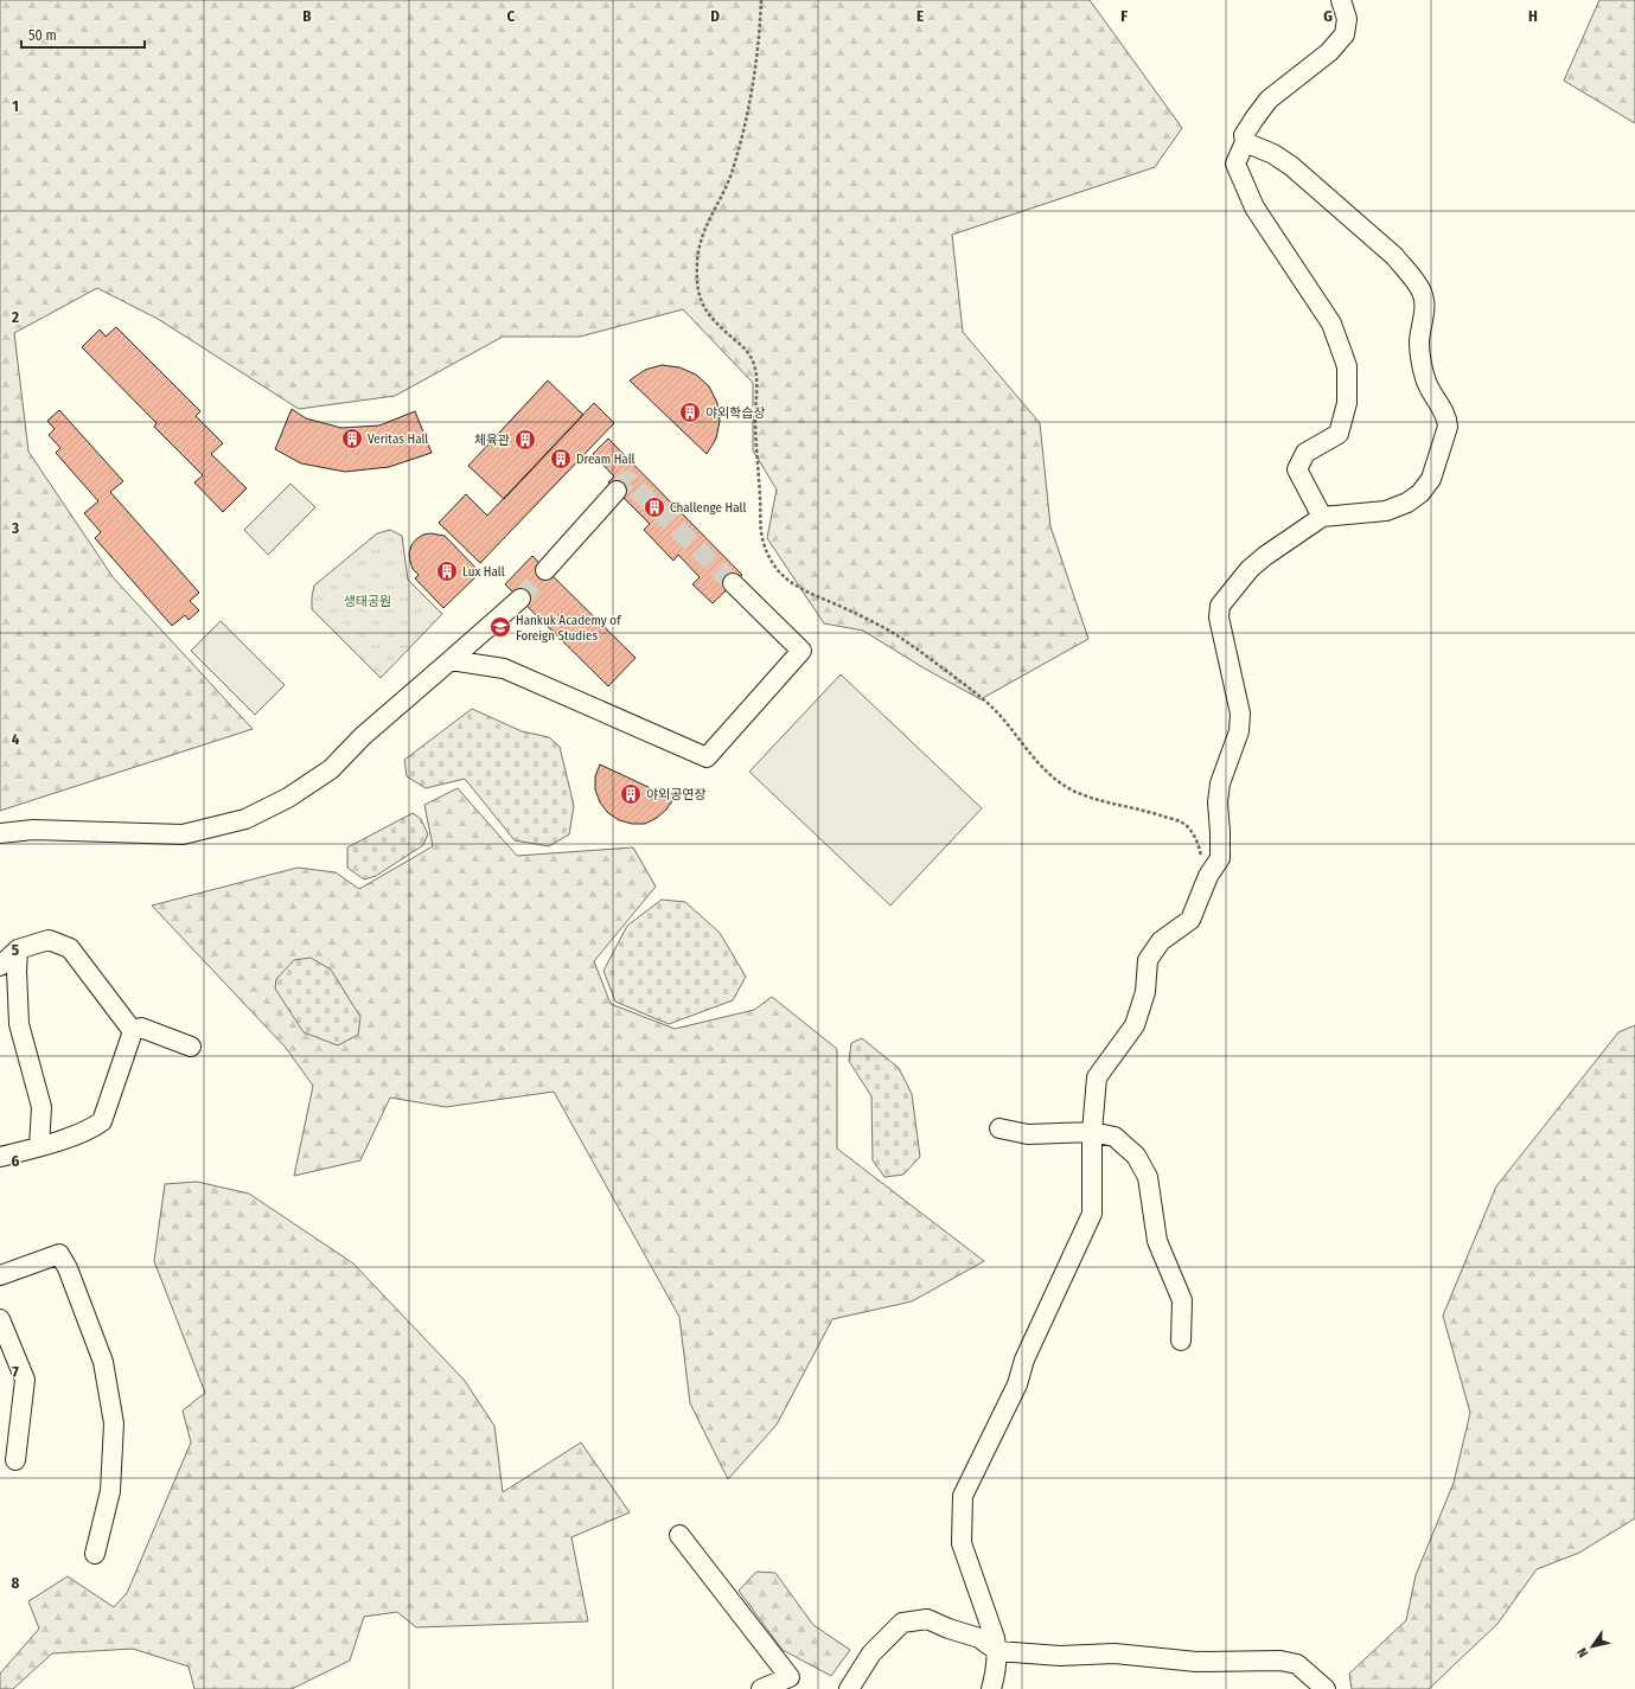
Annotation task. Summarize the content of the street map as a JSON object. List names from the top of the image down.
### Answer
{
  "parks": ["생태공원"],
  "places": {
    "building": [
      "야외학습장",
      "Veritas Hall",
      "체육관",
      "Dream Hall",
      "Challenge Hall",
      "Lux Hall",
      "야외공연장"
    ],
    "school or university": ["Hankuk Academy of Foreign Studies"]
  },
  "scale_bar": "50 m",
  "north": "bottom left",
  "grid": {
    "columns": [
      "B",
      "C",
      "D",
      "E",
      "F",
      "G",
      "H"
    ],
    "rows": [
      "1",
      "2",
      "3",
      "4",
      "5",
      "6",
      "7",
      "8"
    ]
  }
}
